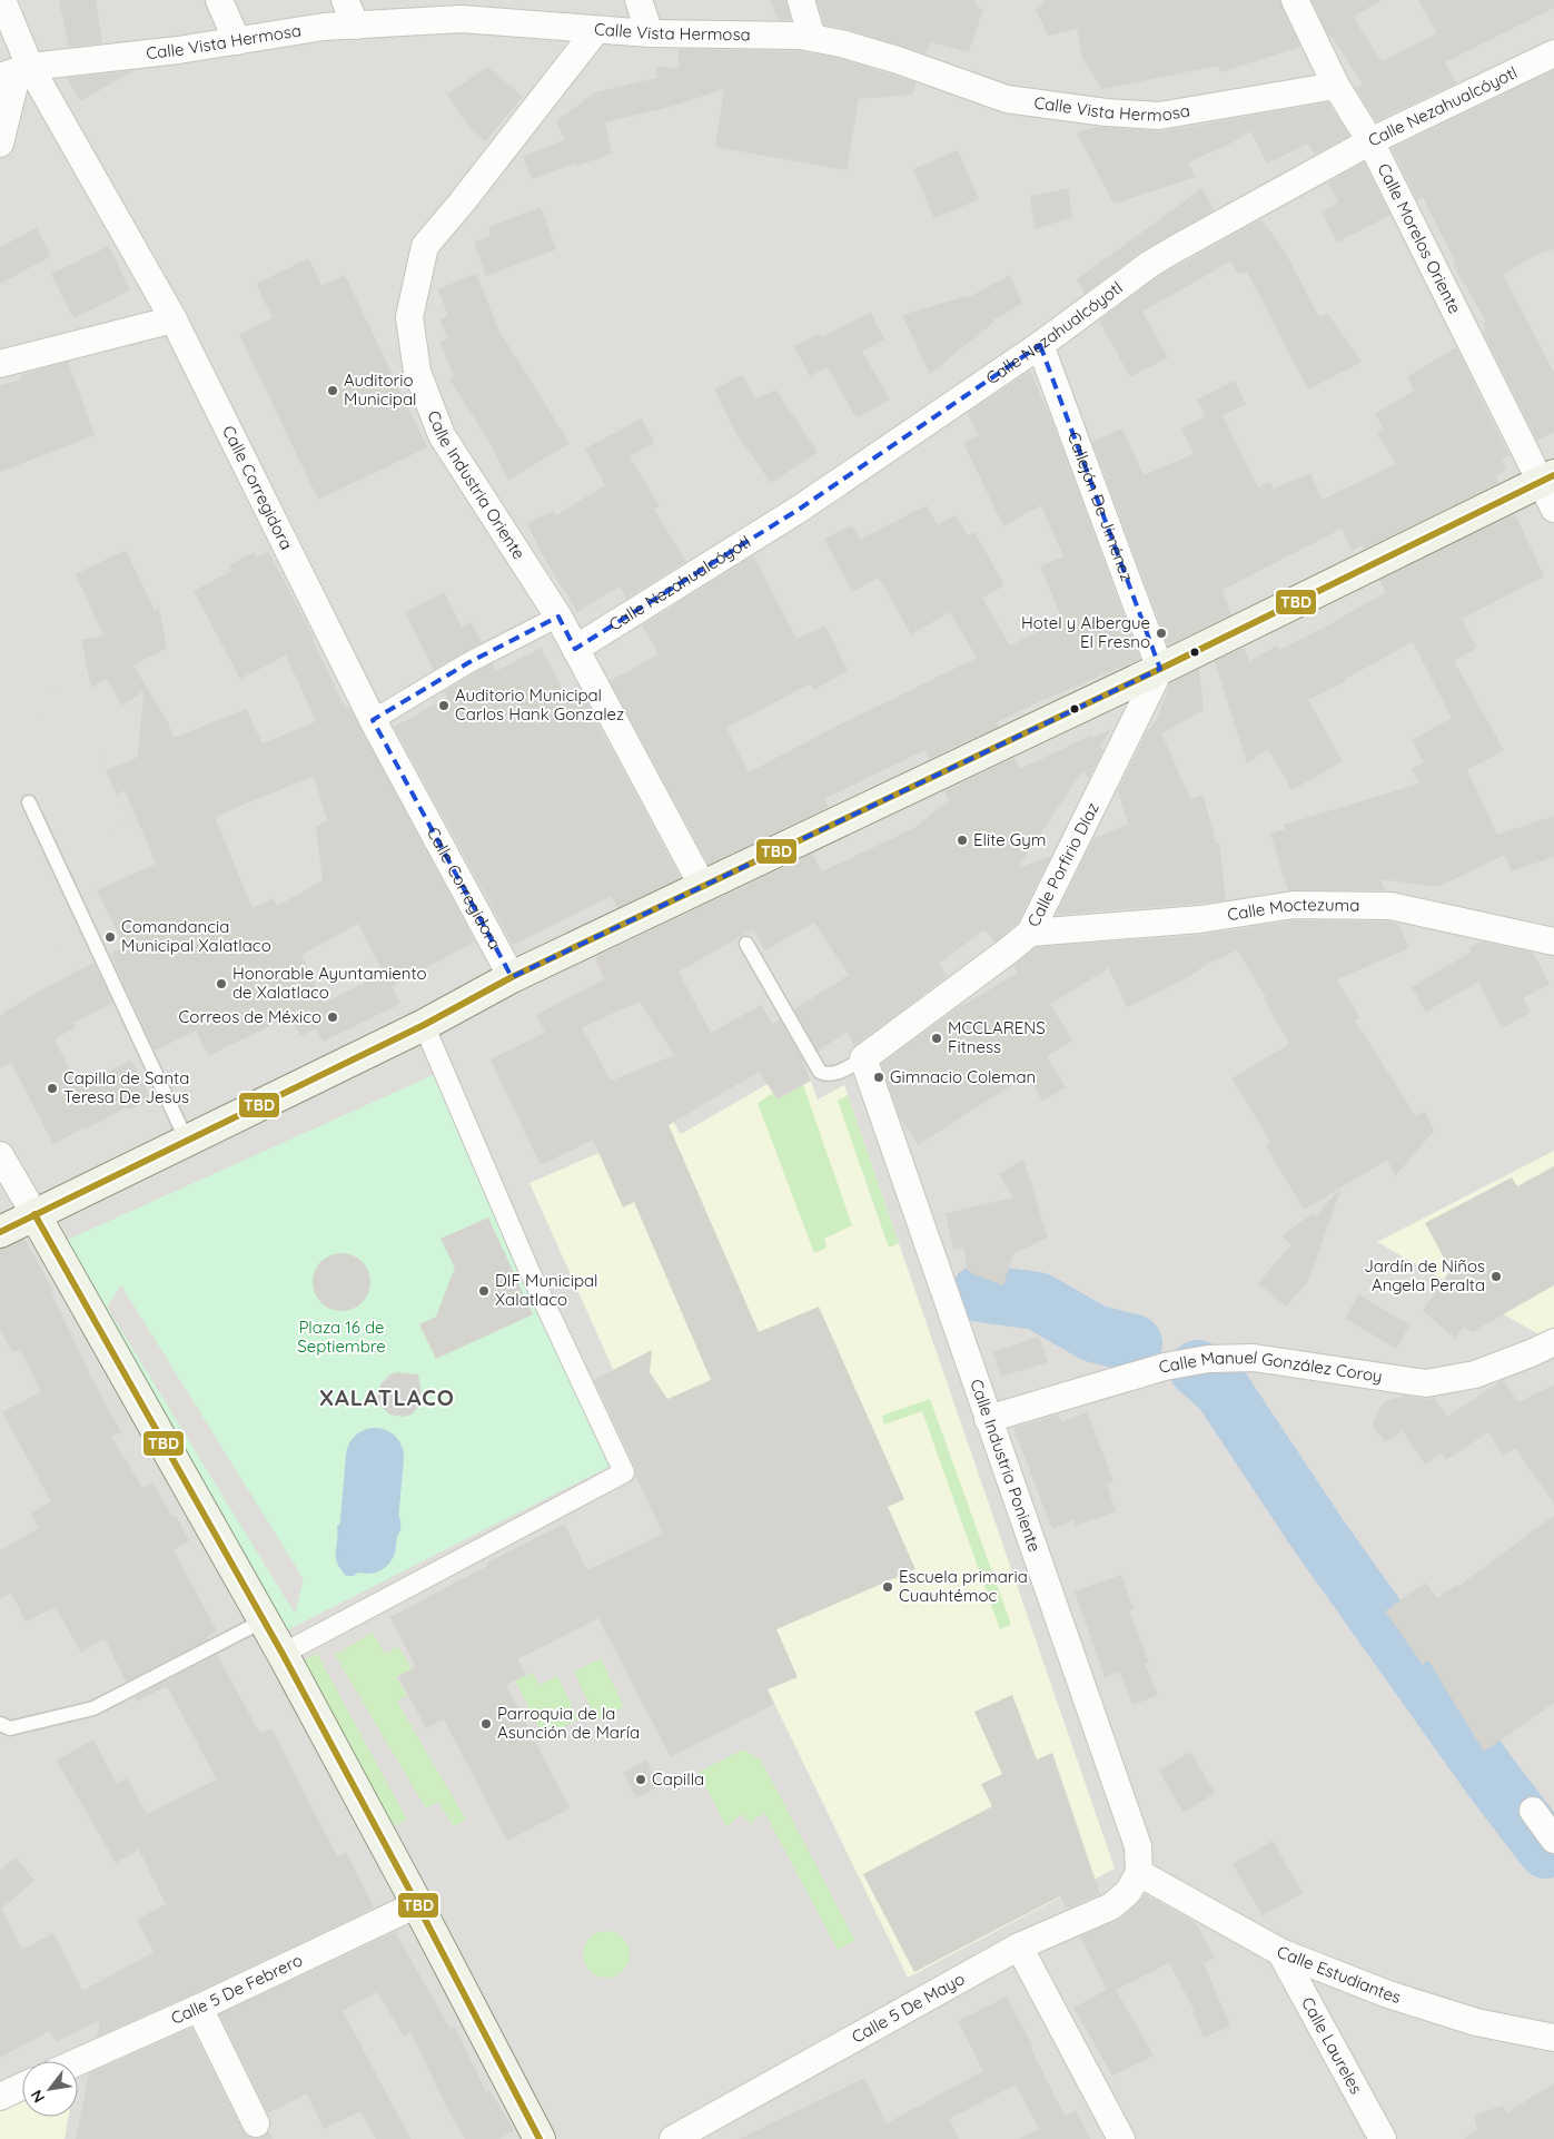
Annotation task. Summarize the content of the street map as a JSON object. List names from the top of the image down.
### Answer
{
  "streets": {
    "street": [
      "Calle Vista Hermosa",
      "Calle Nezahualcóyotl",
      "Calle Morelos Oriente",
      "Calle Industria Oriente",
      "Calle Corregidora",
      "Callejón De Jiménez",
      "Calle Porfirio Díaz",
      "Calle Moctezuma",
      "Calle Manuel González Coroy",
      "Calle Industria Poniente",
      "Calle Estudiantes",
      "Calle 5 De Febrero",
      "Calle 5 De Mayo",
      "Calle Laureles"
    ]
  },
  "crossings": [
    ["Calle Vista Hermosa", "Calle Morelos Oriente"],
    ["Calle Vista Hermosa", "Calle Industria Oriente"],
    ["Calle Vista Hermosa", "Calle Corregidora"],
    ["Calle Nezahualcóyotl", "Calle Morelos Oriente"],
    ["Calle Nezahualcóyotl", "Calle Industria Oriente"],
    ["Calle Nezahualcóyotl", "Callejón De Jiménez"],
    ["Callejón De Jiménez", "Calle Porfirio Díaz"],
    ["Calle Porfirio Díaz", "Calle Moctezuma"],
    ["Calle Porfirio Díaz", "Calle Industria Poniente"],
    ["Calle Manuel González Coroy", "Calle Industria Poniente"],
    ["Calle Industria Poniente", "Calle Estudiantes"],
    ["Calle Industria Poniente", "Calle 5 De Mayo"],
    ["Calle Estudiantes", "Calle 5 De Mayo"],
    ["Calle Estudiantes", "Calle Laureles"]
  ],
  "districts": ["XALATLACO"],
  "parks": ["Plaza 16 de Septiembre"],
  "places": [
    "Auditorio Municipal",
    "Hotel y Albergue El Fresno",
    "Auditorio Municipal Carlos Hank Gonzalez",
    "Elite Gym",
    "Comandancia Municipal Xalatlaco",
    "Honorable Ayuntamiento de Xalatlaco",
    "Correos de México",
    "MCCLARENS Fitness",
    "Gimnacio Coleman",
    "Capilla de Santa Teresa De Jesus",
    "Jardín de Niños Angela Peralta",
    "DIF Municipal Xalatlaco",
    "Escuela primaria Cuauhtémoc",
    "Parroquia de la Asunción de María",
    "Capilla"
  ],
  "lines": ["transit line TBD"],
  "north": "bottom left"
}
